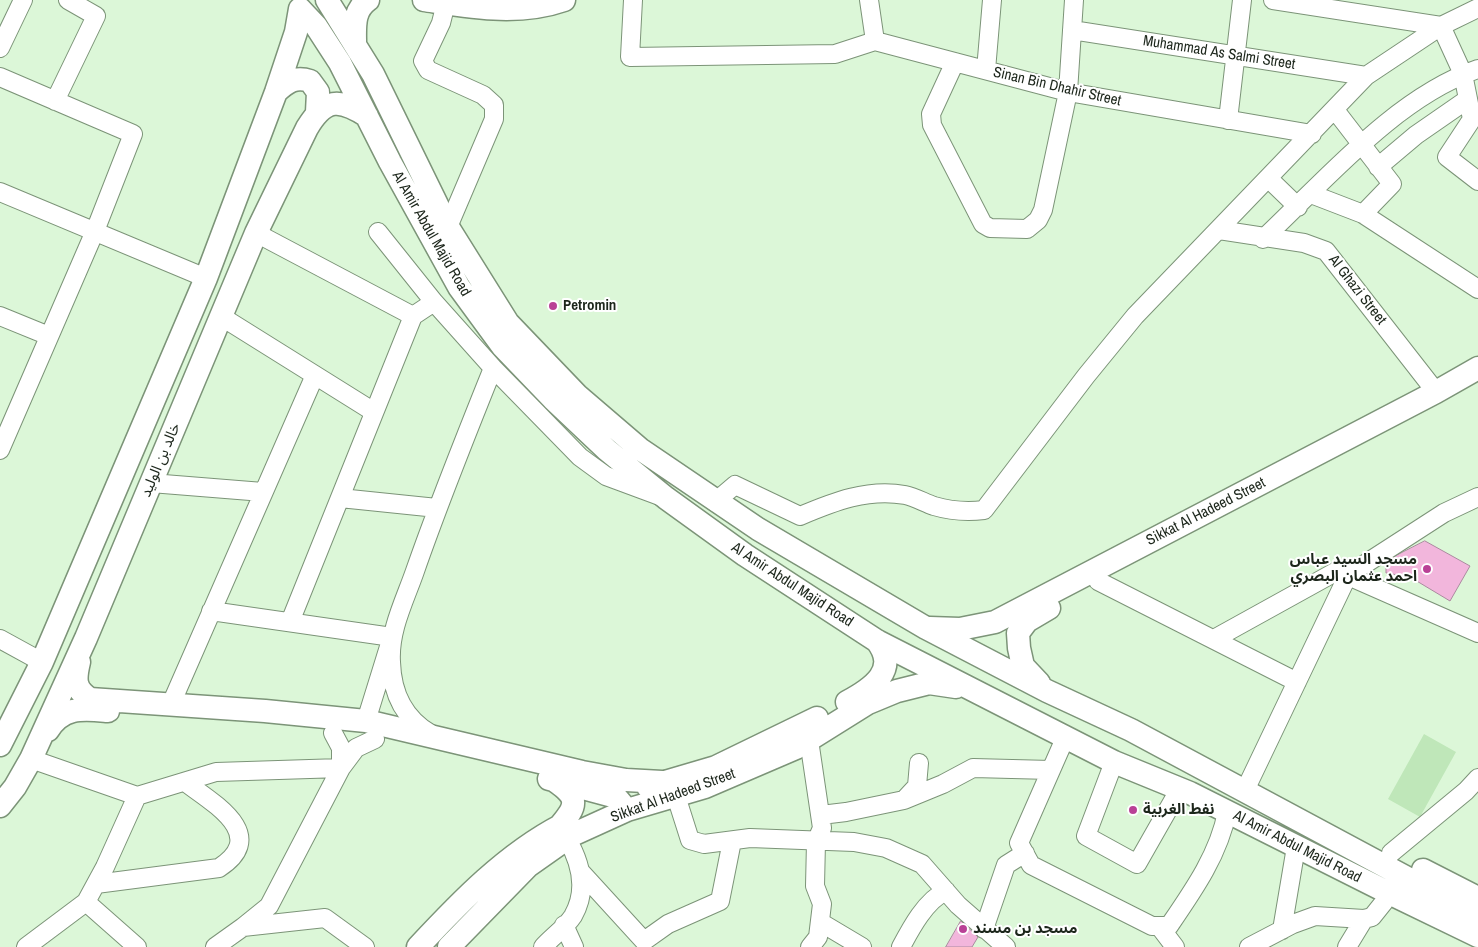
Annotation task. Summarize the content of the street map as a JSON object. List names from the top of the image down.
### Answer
{
  "streets": {
    "main road": ["Al Amir Abdul Majid Road", "خالد بن الوليد", "Sikkat Al Hadeed Street"],
    "street": ["Muhammad As Salmi Street", "Sinan Bin Dhahir Street", "Al Ghazi Street"]
  },
  "crossings": [
    ["Al Amir Abdul Majid Road", "خالد بن الوليد"],
    ["Al Amir Abdul Majid Road", "Sikkat Al Hadeed Street"],
    ["Al Ghazi Street", "Sikkat Al Hadeed Street"]
  ],
  "places": [
    "Petromin",
    "مسجد السيد عباس احمد عثمان البصري",
    "نفط الغربية",
    "مسجد بن مسند"
  ]
}
